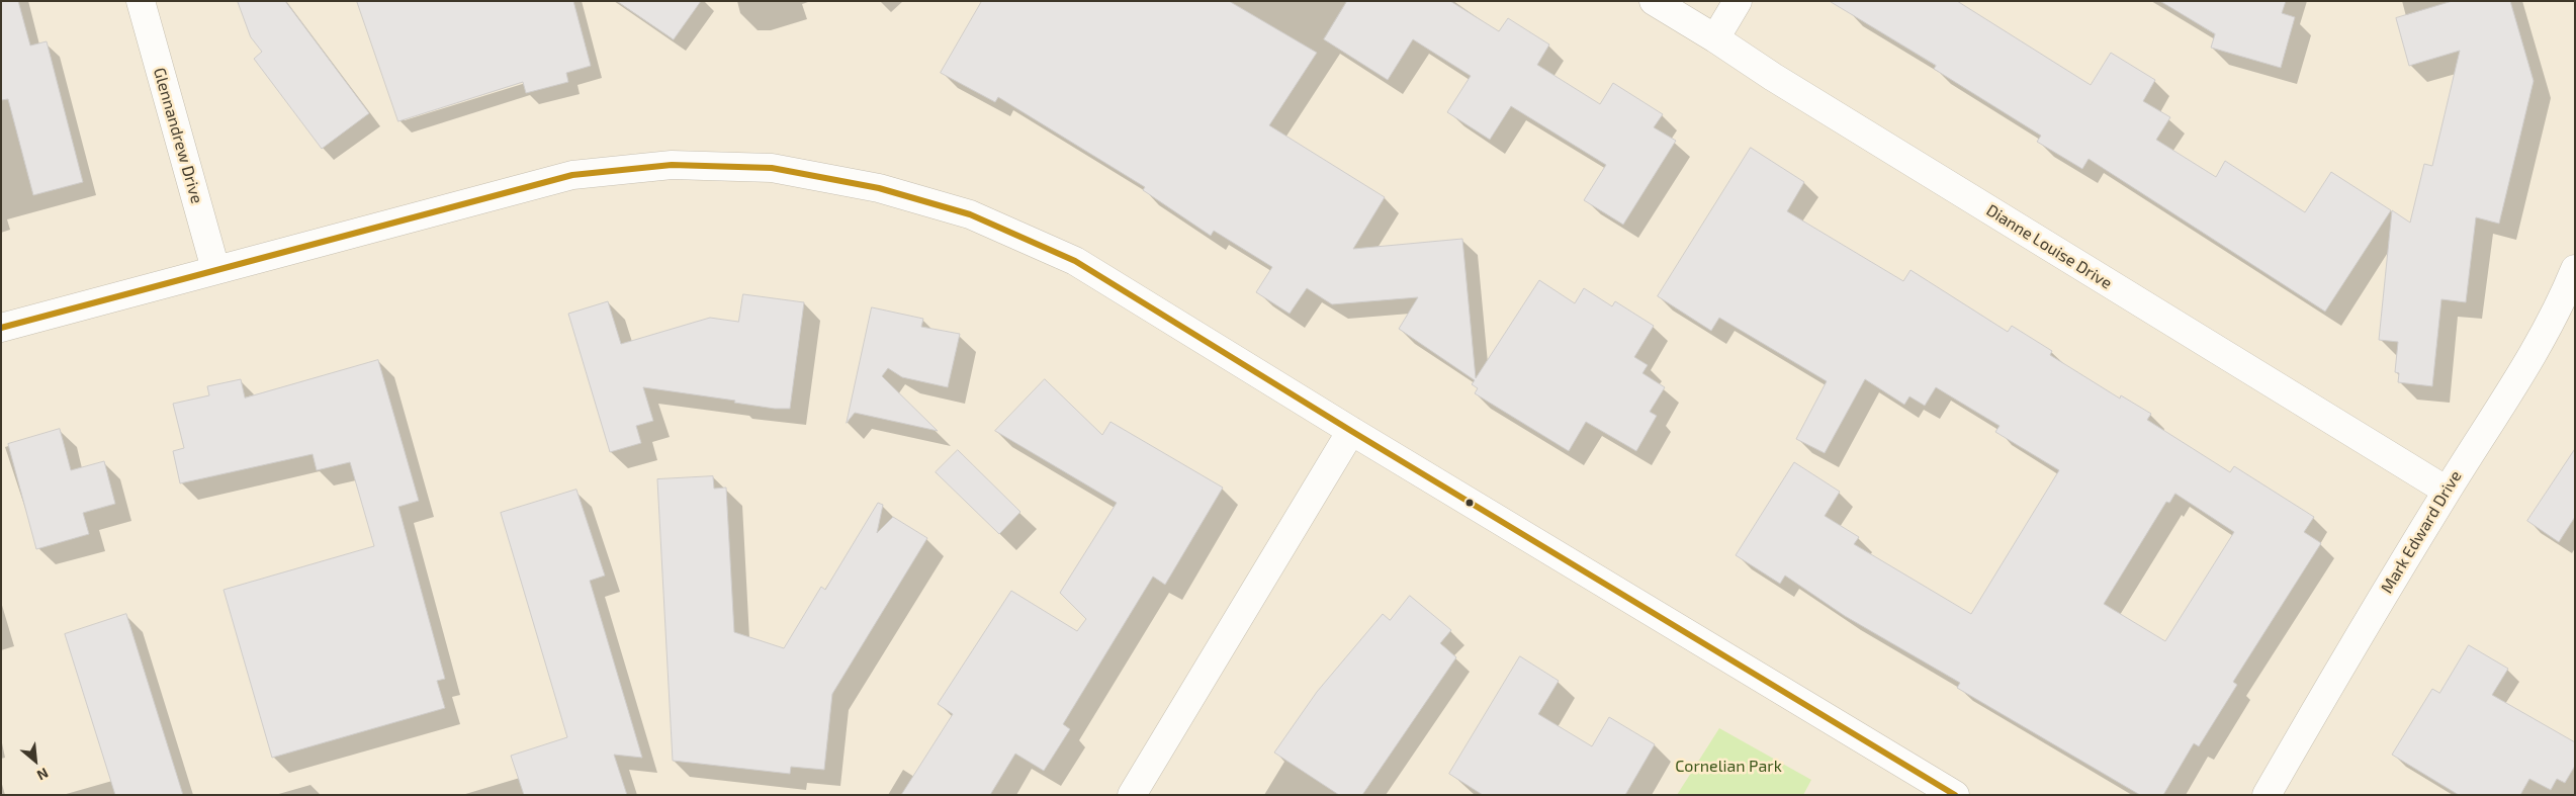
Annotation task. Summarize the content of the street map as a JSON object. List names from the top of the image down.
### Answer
{
  "streets": {
    "street": ["Glennandrew Drive", "Dianne Louise Drive", "Mark Edward Drive"]
  },
  "crossings": [
    ["Dianne Louise Drive", "Mark Edward Drive"]
  ],
  "parks": ["Cornelian Park"],
  "north": "bottom right"
}
